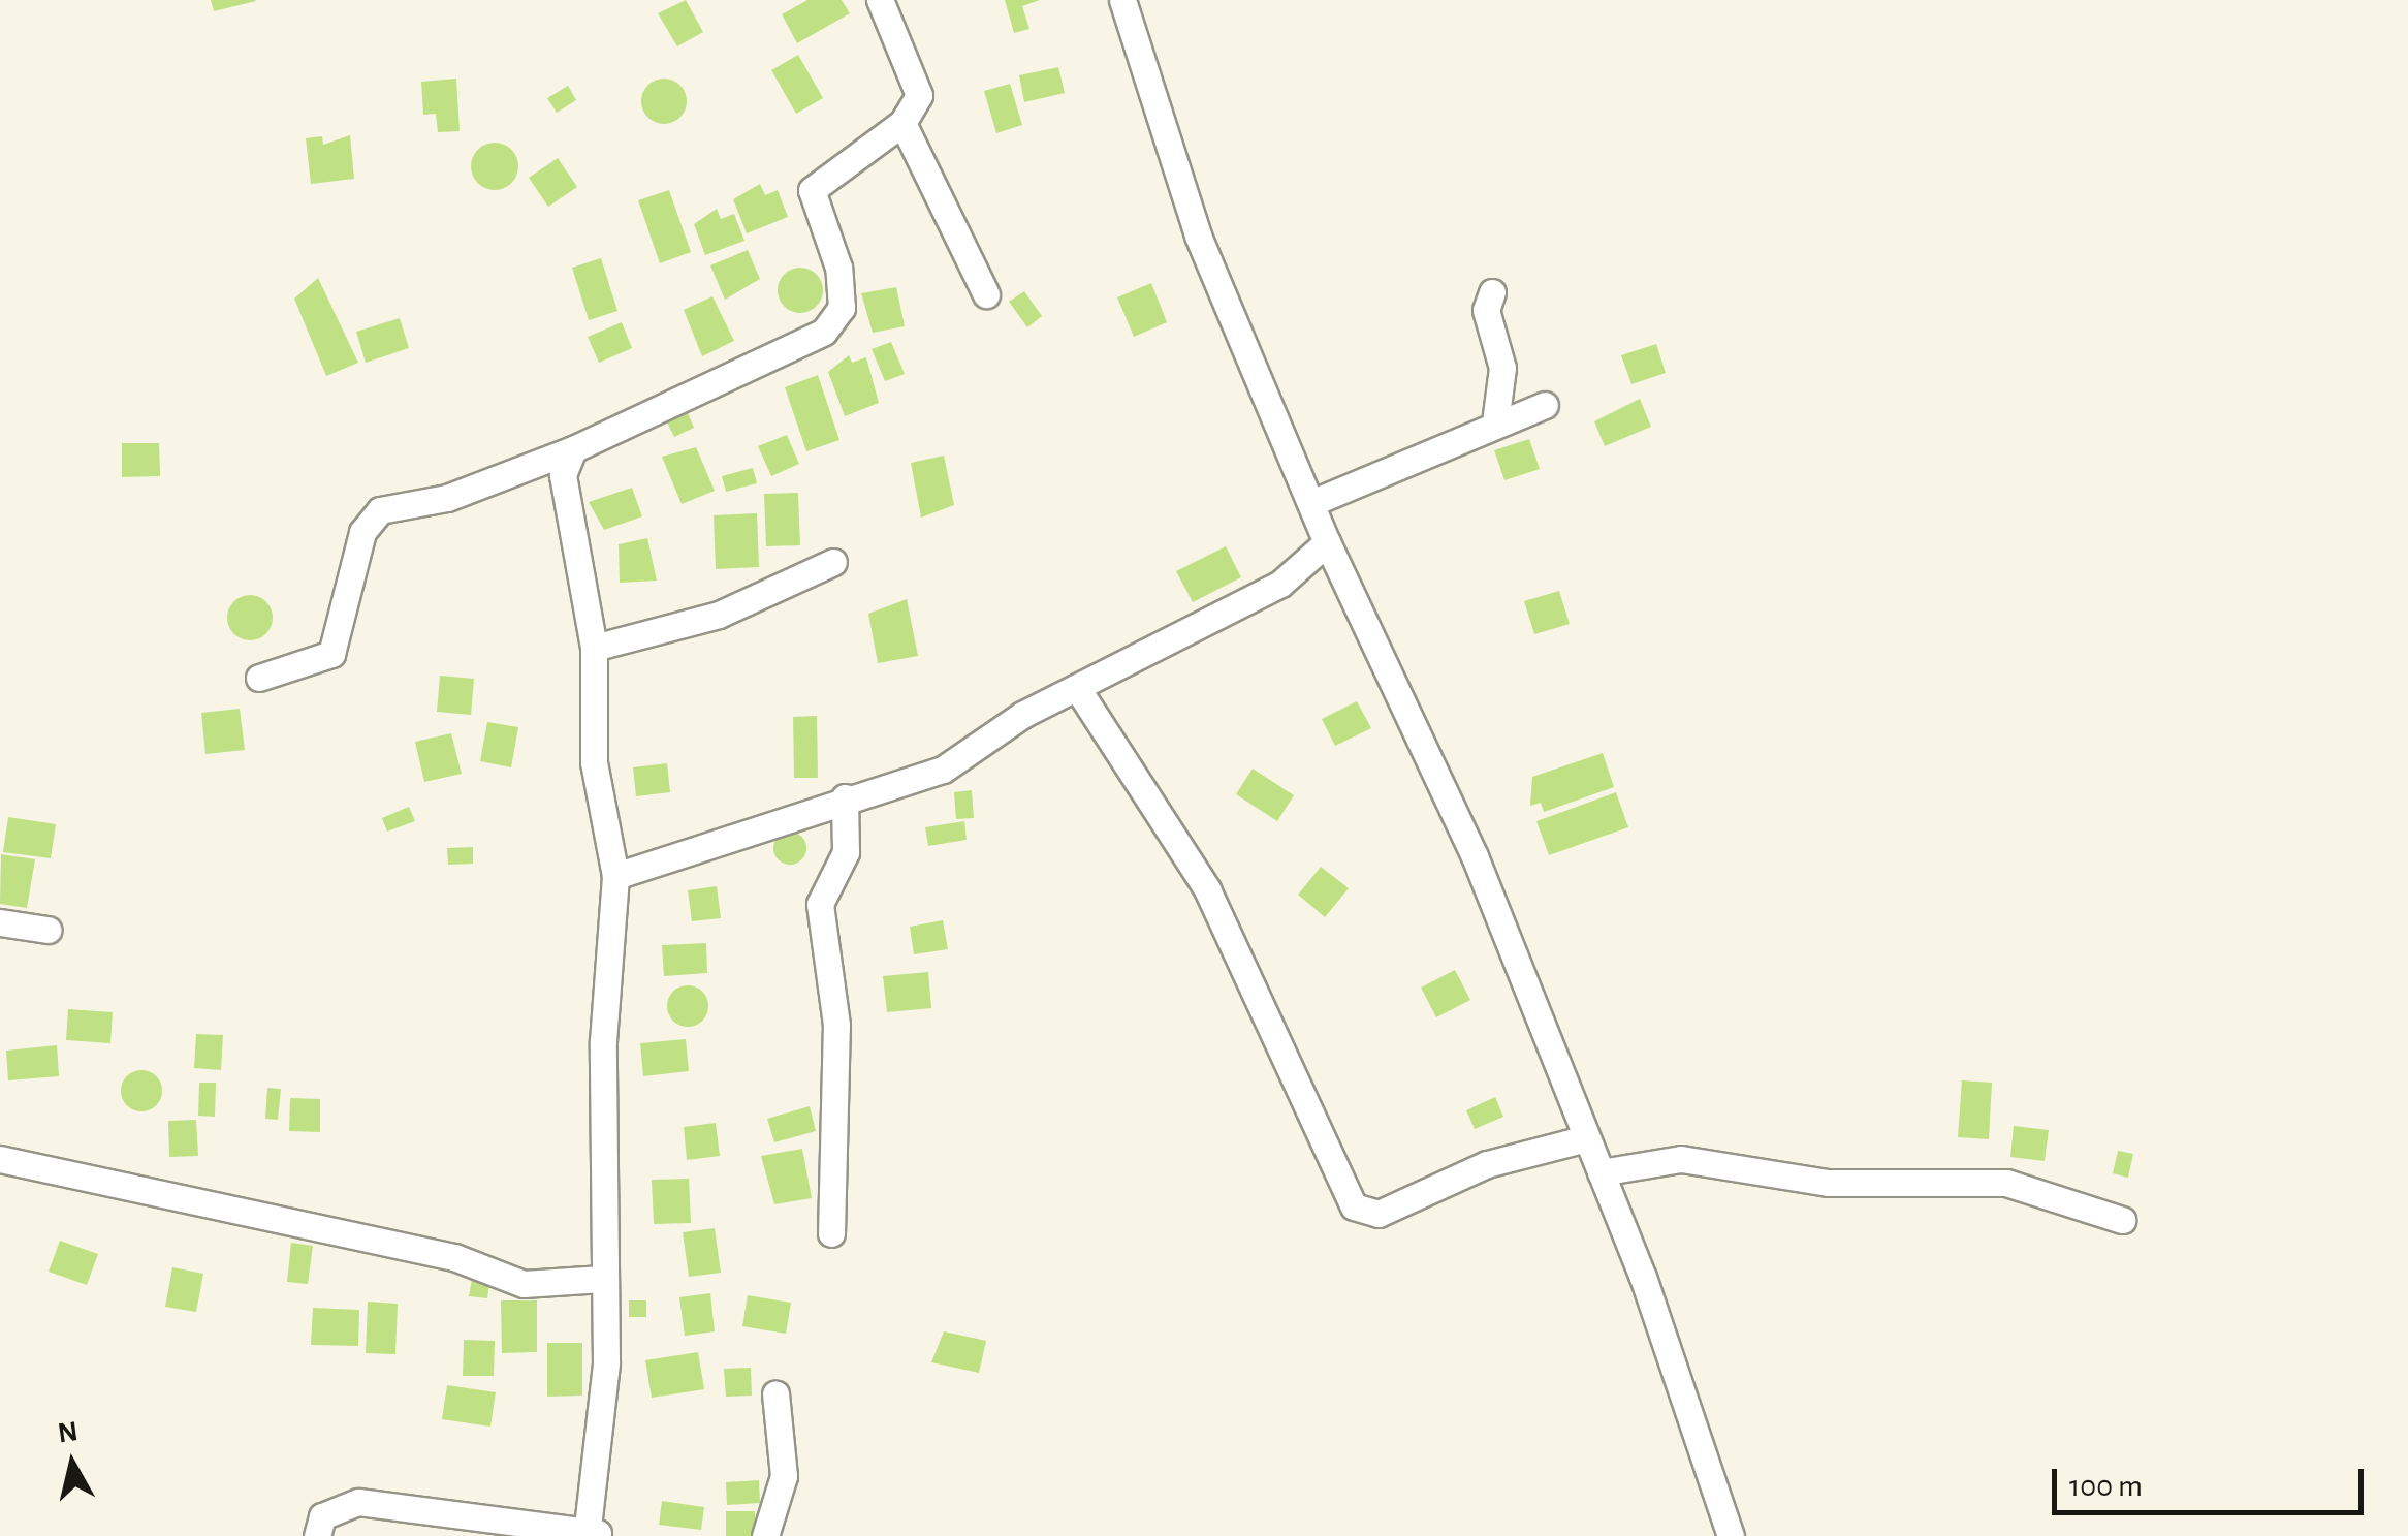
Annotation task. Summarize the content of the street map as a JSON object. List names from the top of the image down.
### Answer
{
  "scale_bar": "100 m",
  "north": "top"
}
